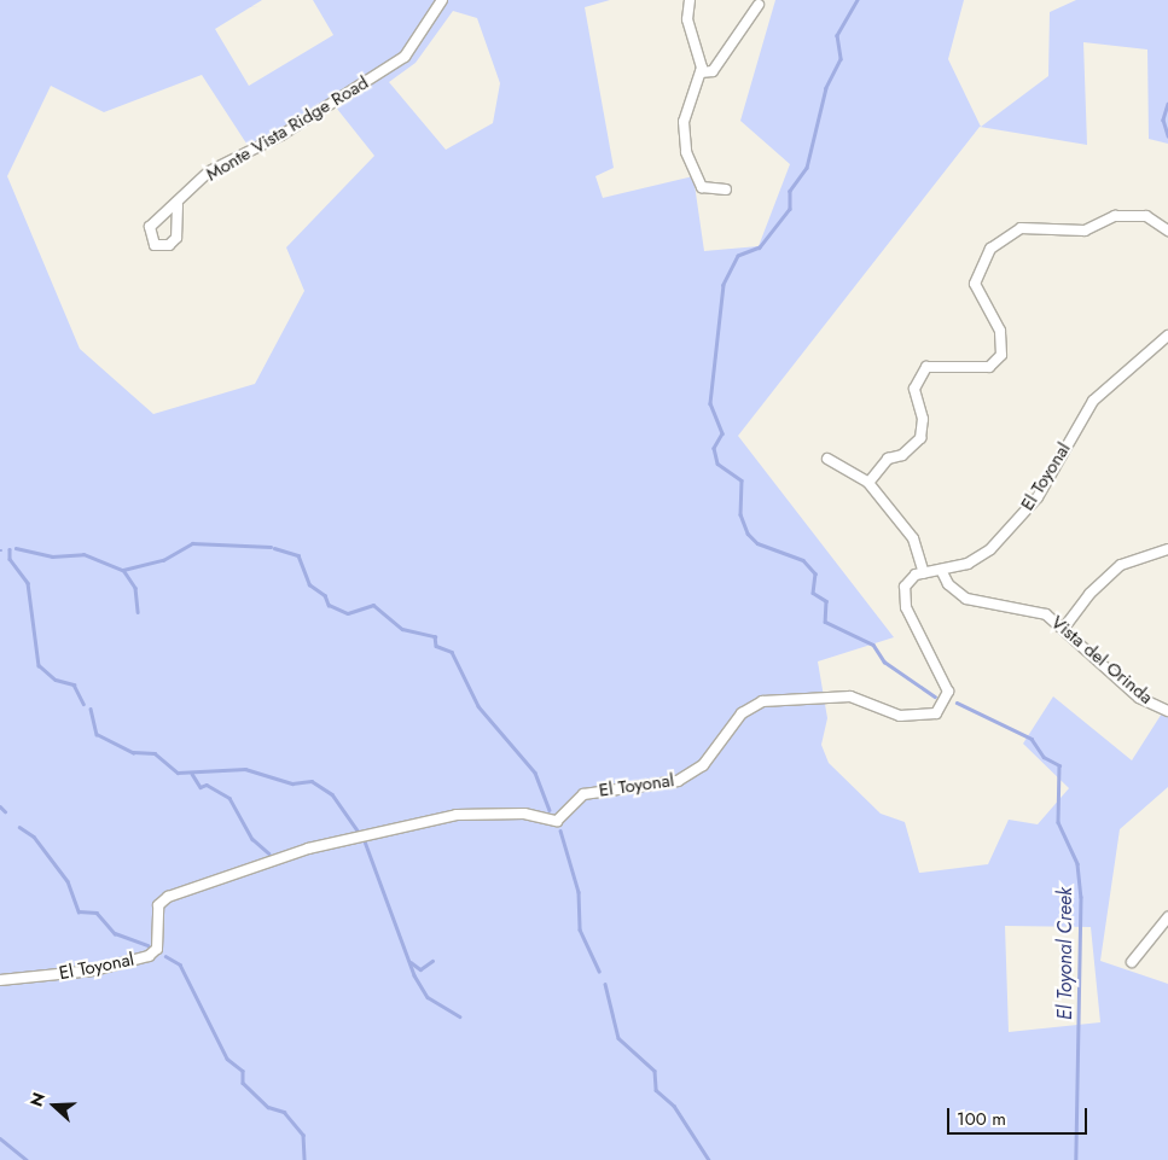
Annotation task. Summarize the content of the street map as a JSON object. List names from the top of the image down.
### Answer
{
  "streets": {
    "street": ["Monte Vista Ridge Road", "El Toyonal", "Vista del Orinda"]
  },
  "crossings": [
    ["El Toyonal", "Vista del Orinda"]
  ],
  "water": ["El Toyonal Creek"],
  "scale_bar": "100 m",
  "north": "left"
}
